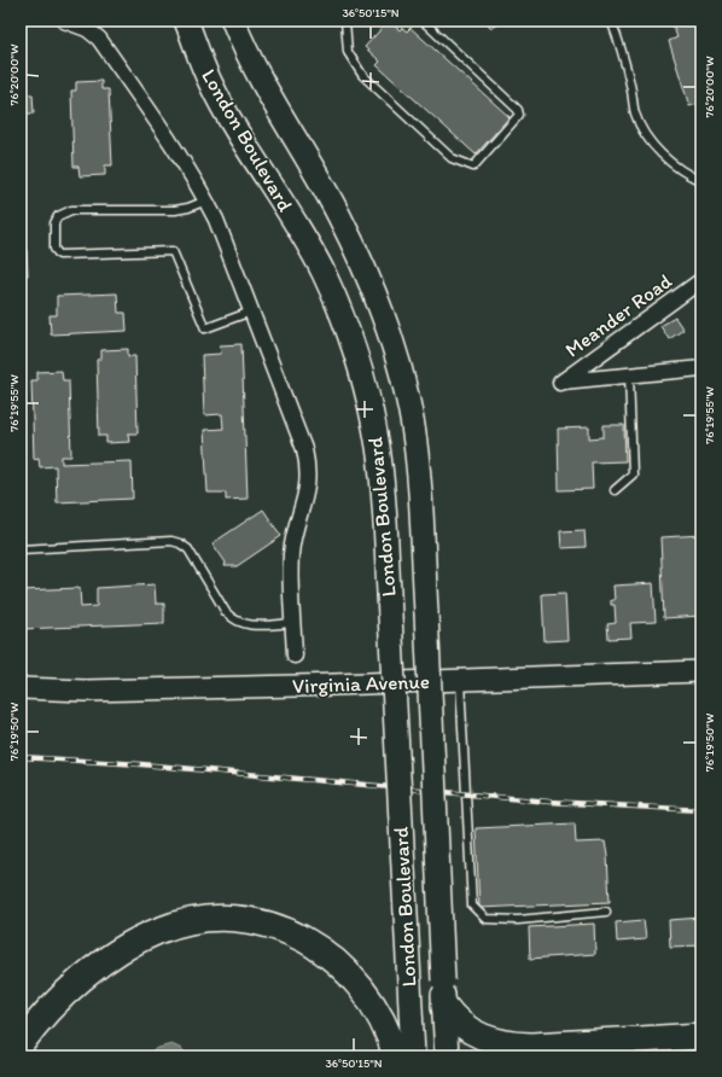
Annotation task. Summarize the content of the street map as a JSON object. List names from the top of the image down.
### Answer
{
  "streets": {
    "main road": ["London Boulevard"],
    "street": ["Meander Road", "Virginia Avenue"]
  },
  "coordinates": [
    "36°50'15\"N",
    "76°20'00\"W",
    "76°19'55\"W",
    "76°19'50\"W"
  ]
}
